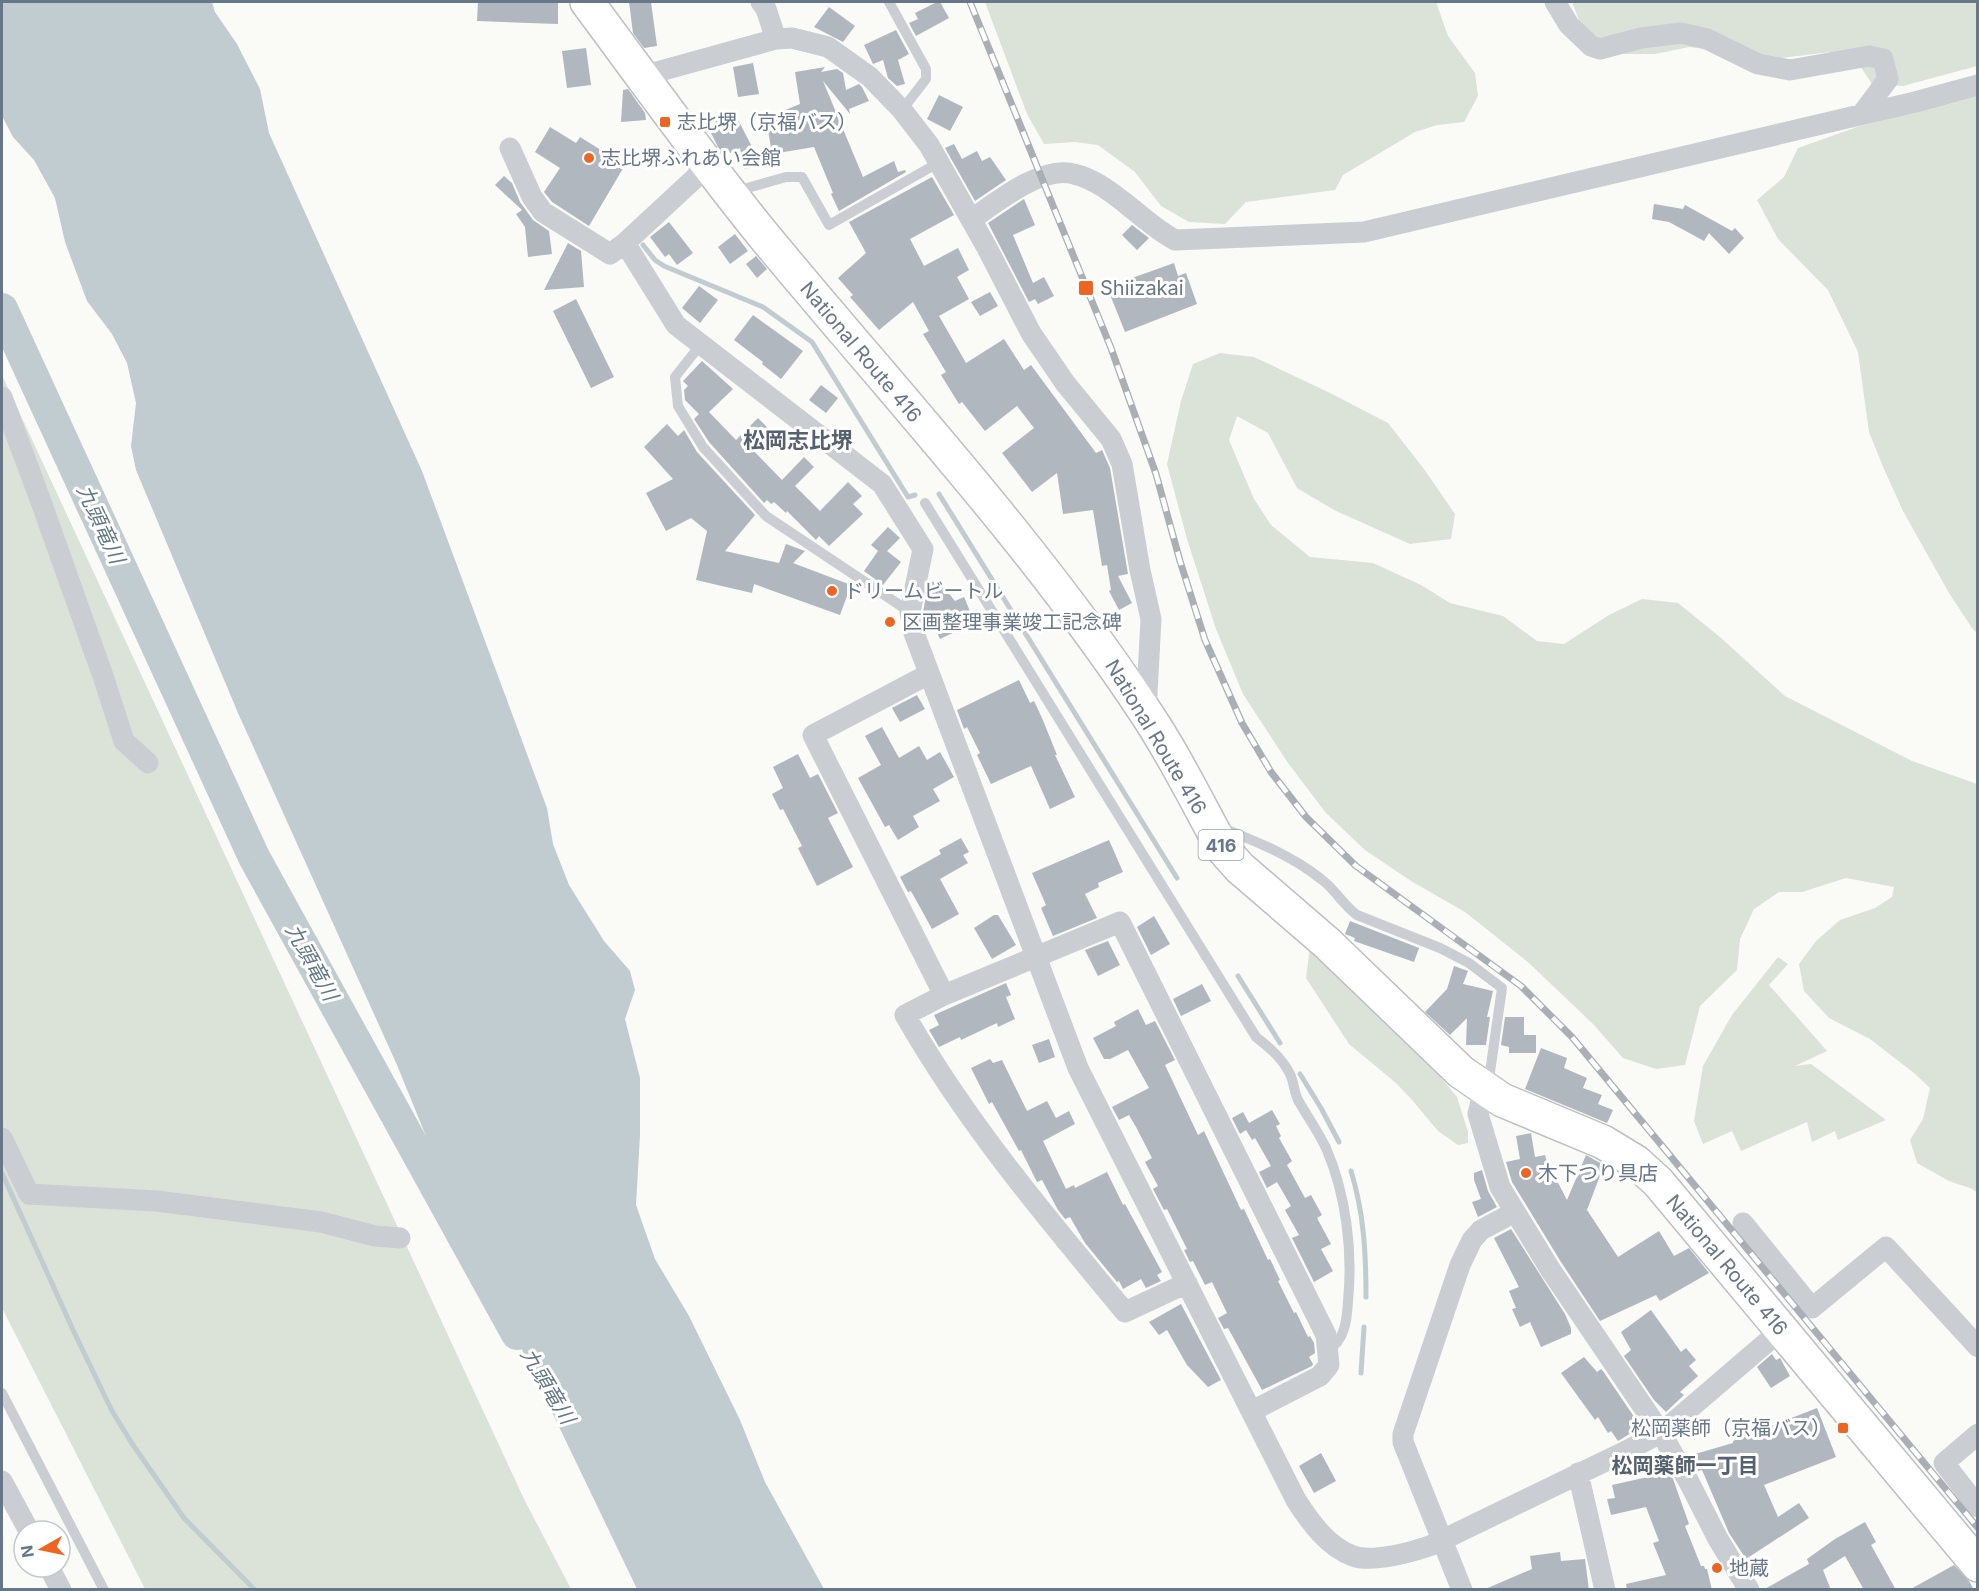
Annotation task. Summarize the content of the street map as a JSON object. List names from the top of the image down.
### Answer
{
  "streets": {
    "highway": ["National Route 416", "416"]
  },
  "districts": ["松岡志比堺", "松岡薬師一丁目"],
  "water": ["九頭竜川"],
  "places": {
    "transit": ["志比堺（京福バス）", "Shiizakai", "松岡薬師（京福バス）"],
    "other": [
      "志比堺ふれあい会館",
      "ドリームビートル",
      "区画整理事業竣工記念碑",
      "木下つり具店",
      "地蔵"
    ]
  },
  "north": "left"
}
